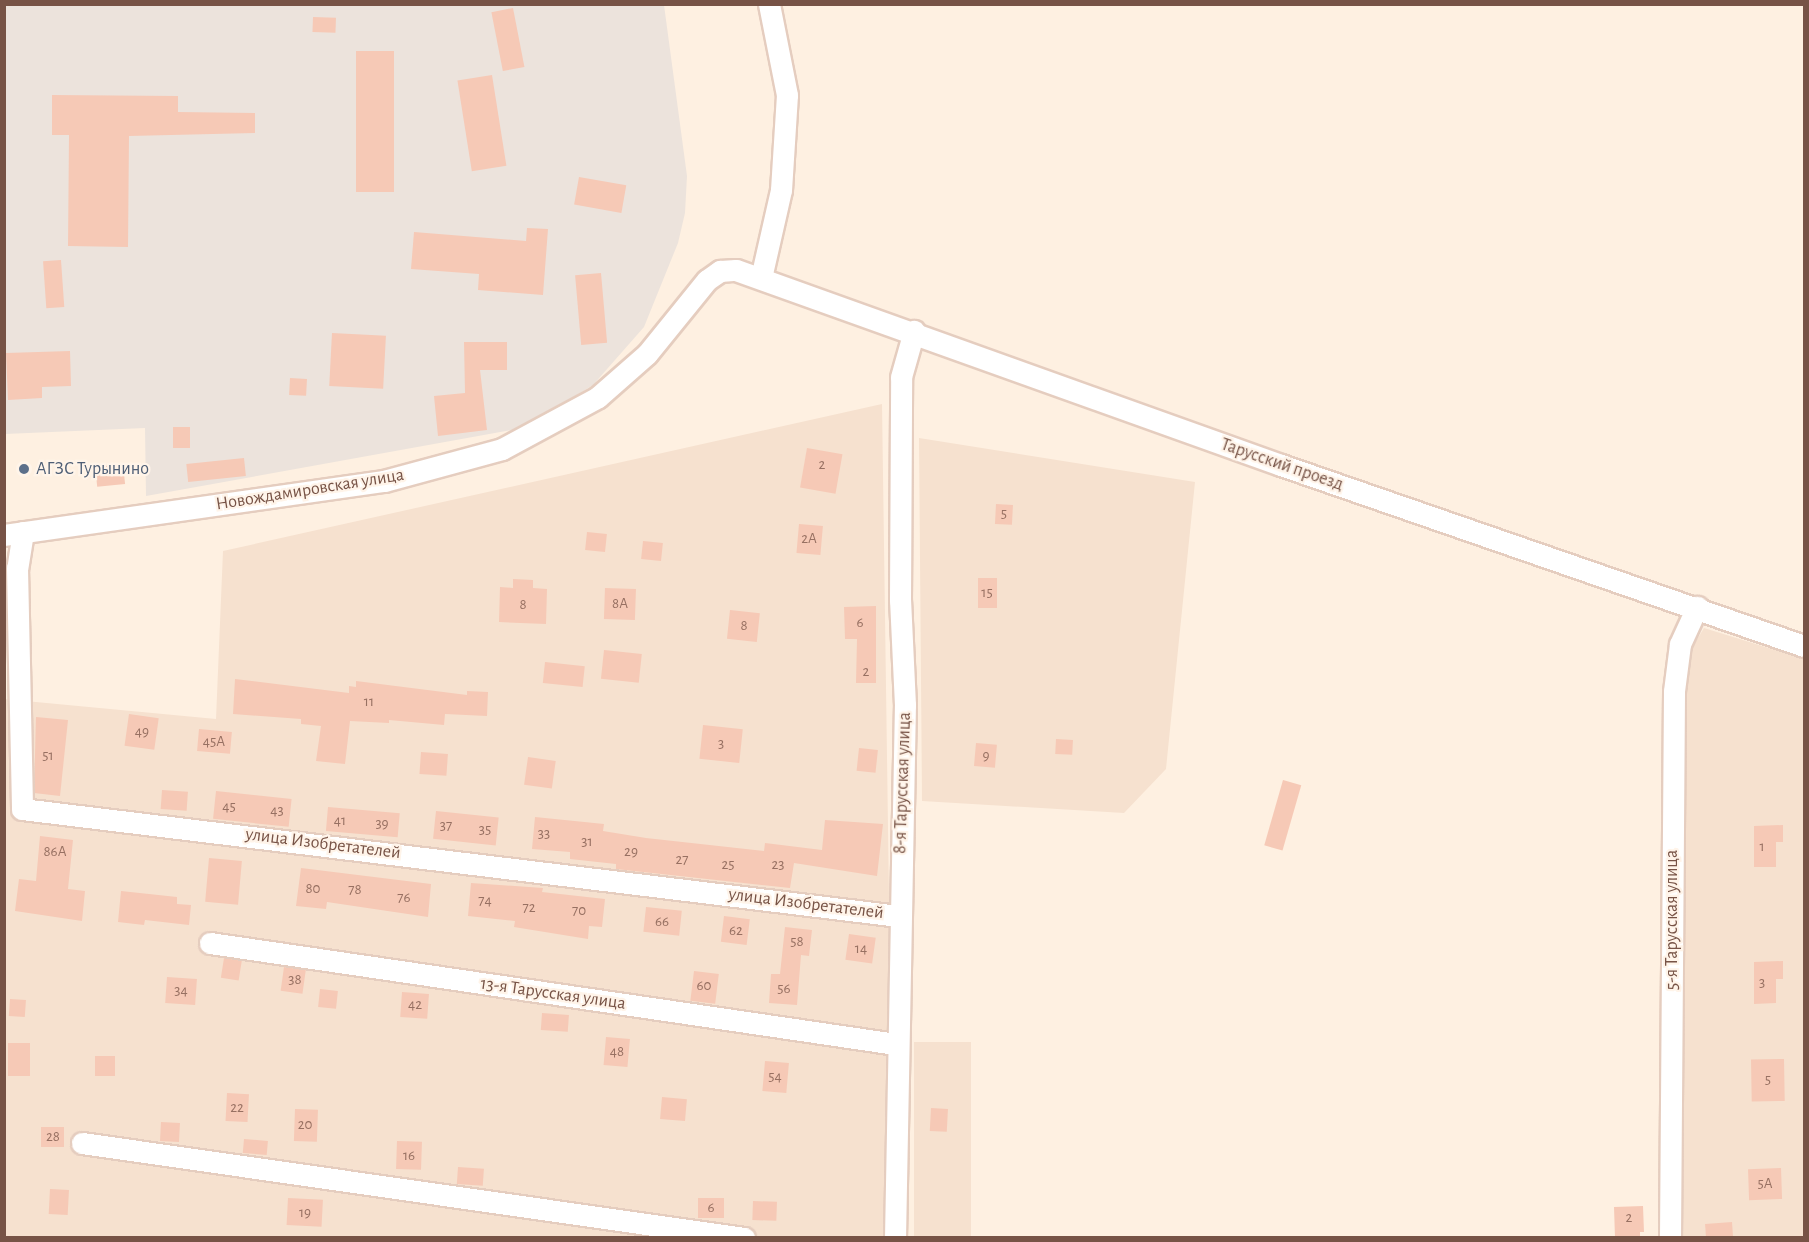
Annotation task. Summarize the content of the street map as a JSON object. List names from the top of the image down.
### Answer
{
  "streets": {
    "street": [
      "Тарусский проезд",
      "Новождамировская улица",
      "8-я Тарусская улица",
      "улица Изобретателей",
      "5-я Тарусская улица",
      "13-я Тарусская улица"
    ]
  },
  "crossings": [
    ["Тарусский проезд", "Новождамировская улица"],
    ["Тарусский проезд", "8-я Тарусская улица"],
    ["Тарусский проезд", "5-я Тарусская улица"],
    ["Новождамировская улица", "улица Изобретателей"],
    ["8-я Тарусская улица", "улица Изобретателей"],
    ["8-я Тарусская улица", "13-я Тарусская улица"]
  ],
  "places": ["АГЗС Турынино"],
  "house_numbers": [
    "2",
    "5",
    "2А",
    "15",
    "8А",
    "8",
    "6",
    "8",
    "2",
    "11",
    "49",
    "45А",
    "3",
    "51",
    "9",
    "45",
    "43",
    "41",
    "39",
    "37",
    "35",
    "33",
    "31",
    "1",
    "86А",
    "29",
    "27",
    "25",
    "23",
    "80",
    "78",
    "76",
    "74",
    "72",
    "70",
    "66",
    "62",
    "58",
    "14",
    "38",
    "3",
    "60",
    "56",
    "34",
    "42",
    "48",
    "54",
    "5",
    "22",
    "20",
    "28",
    "16",
    "5А",
    "6",
    "19",
    "2"
  ]
}
